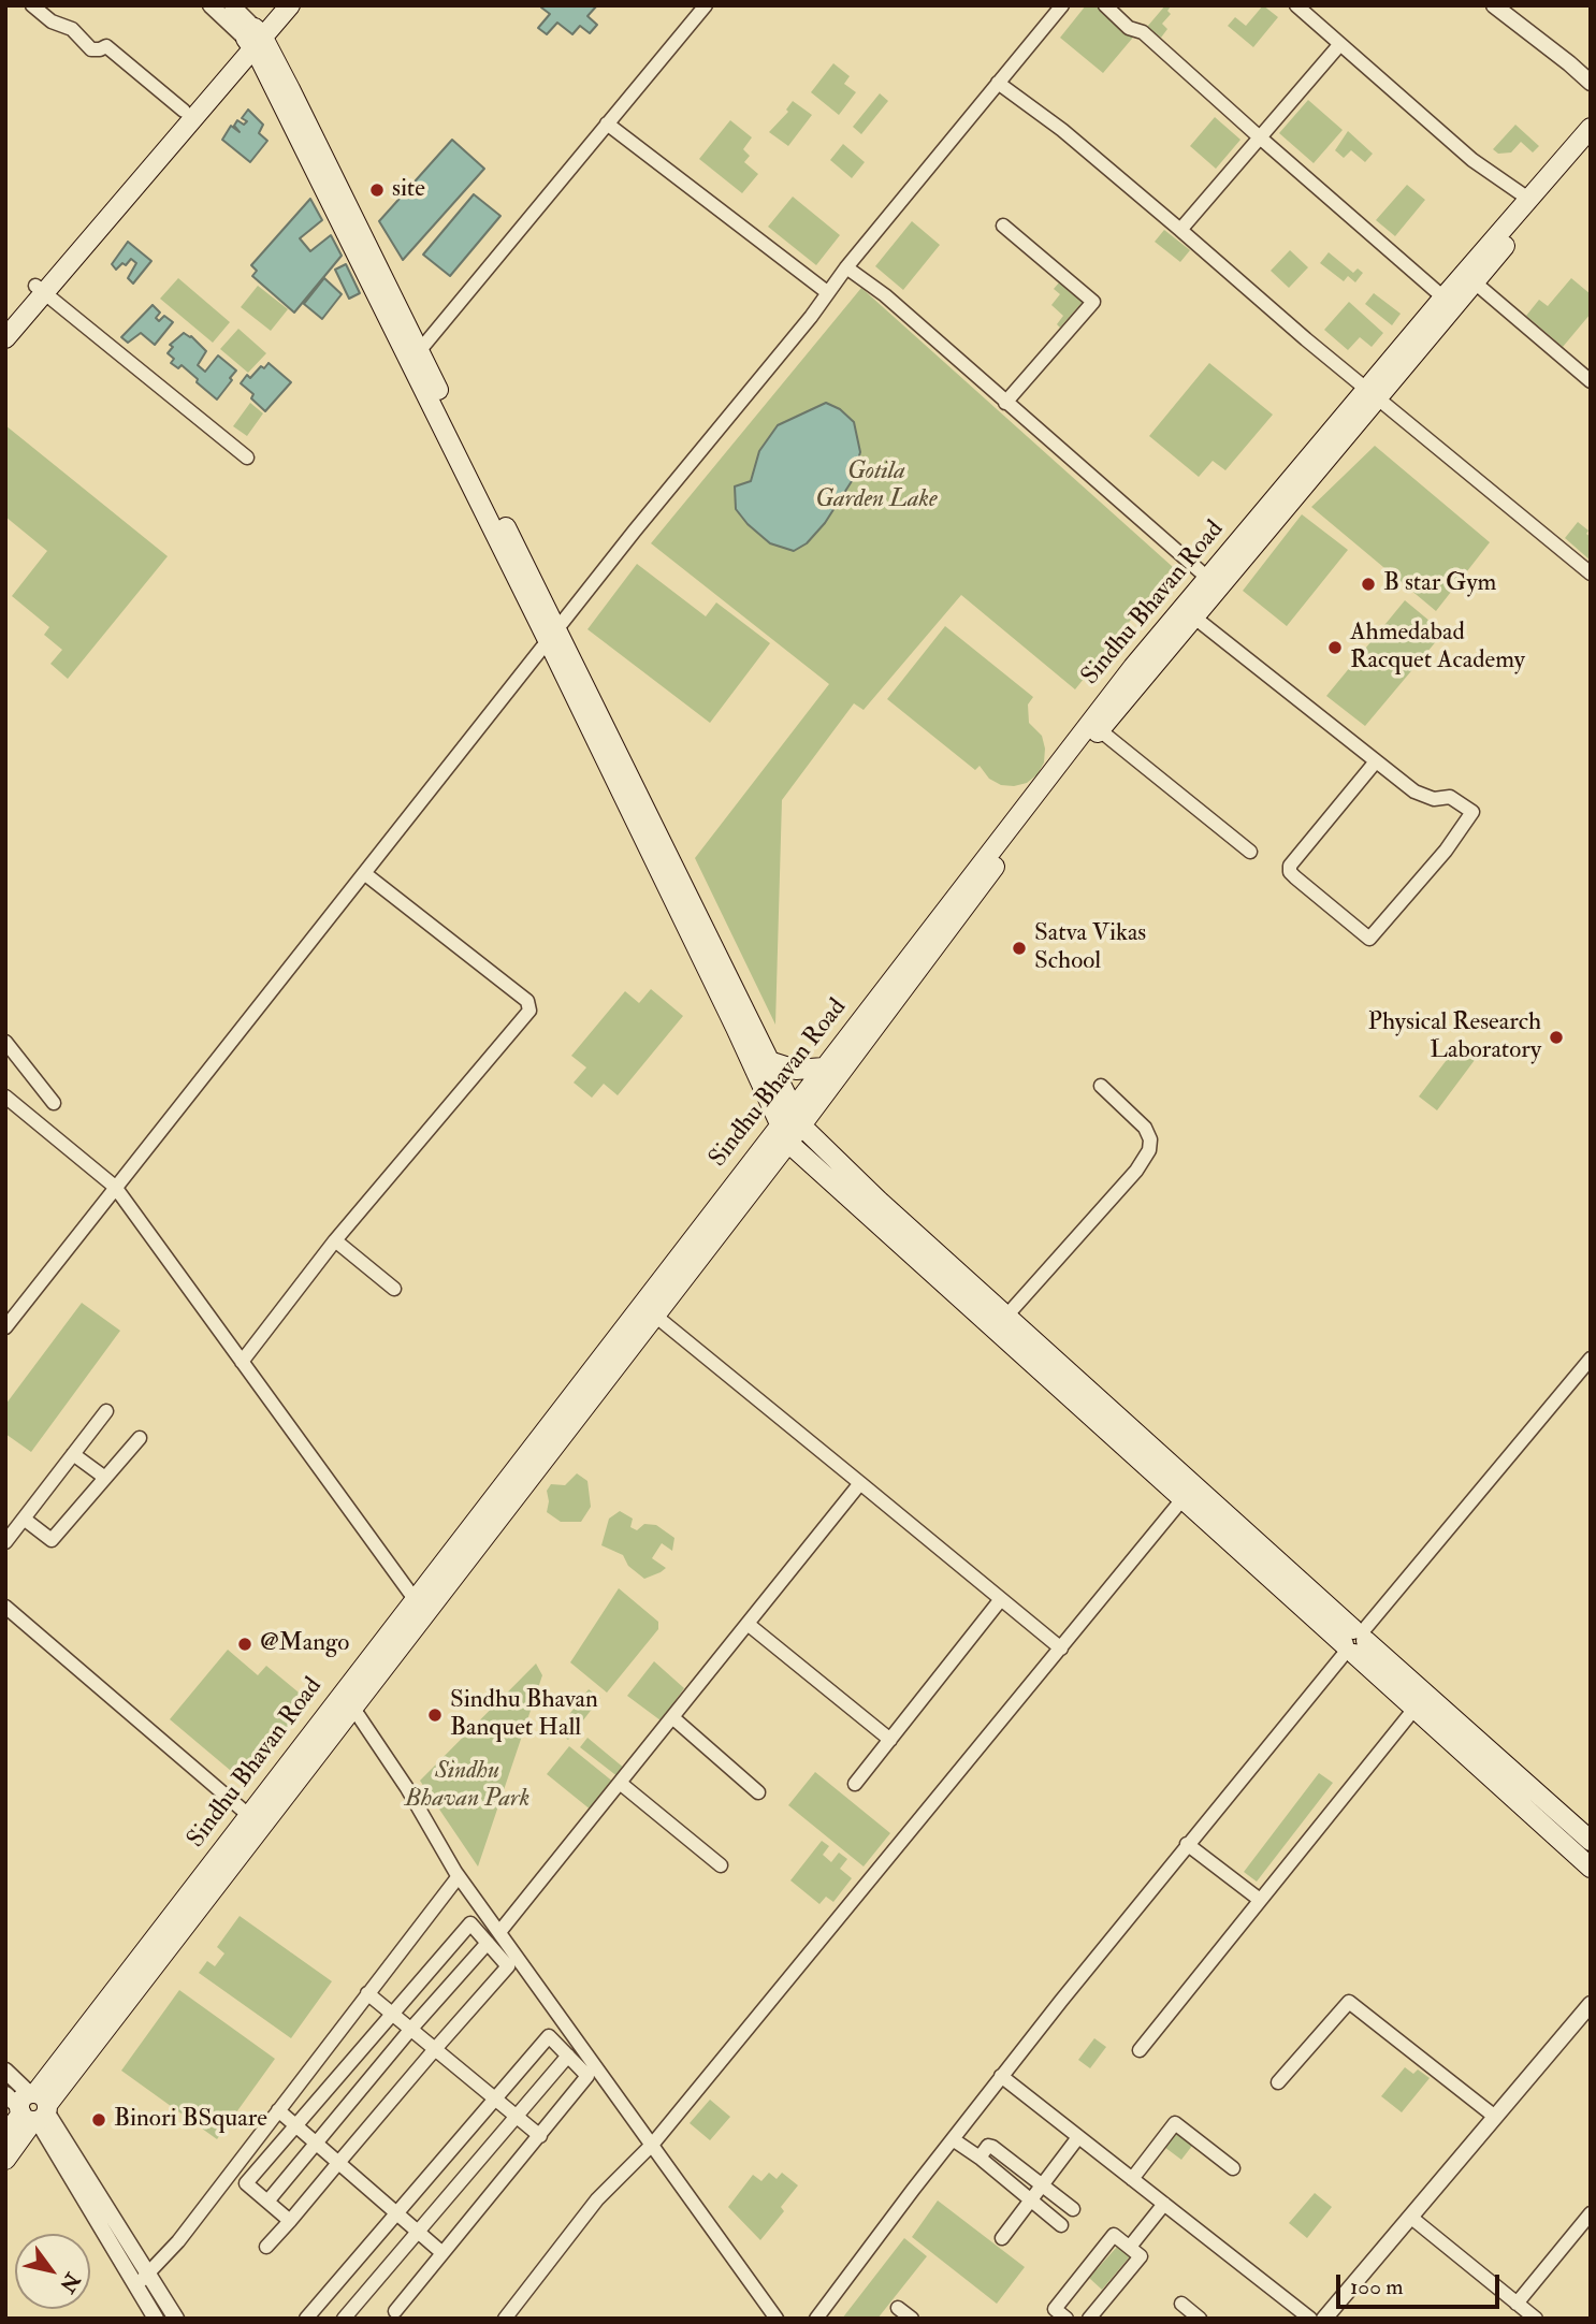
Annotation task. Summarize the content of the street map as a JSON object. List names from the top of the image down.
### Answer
{
  "streets": {
    "main road": ["Sindhu Bhavan Road"]
  },
  "parks": ["Gotila Garden Lake", "Sindhu Bhavan Park"],
  "places": [
    "site",
    "B star Gym",
    "Ahmedabad Racquet Academy",
    "Satva Vikas School",
    "Physical Research Laboratory",
    "@Mango",
    "Sindhu Bhavan Banquet Hall",
    "Binori BSquare"
  ],
  "scale_bar": "100 m",
  "north": "bottom right"
}
